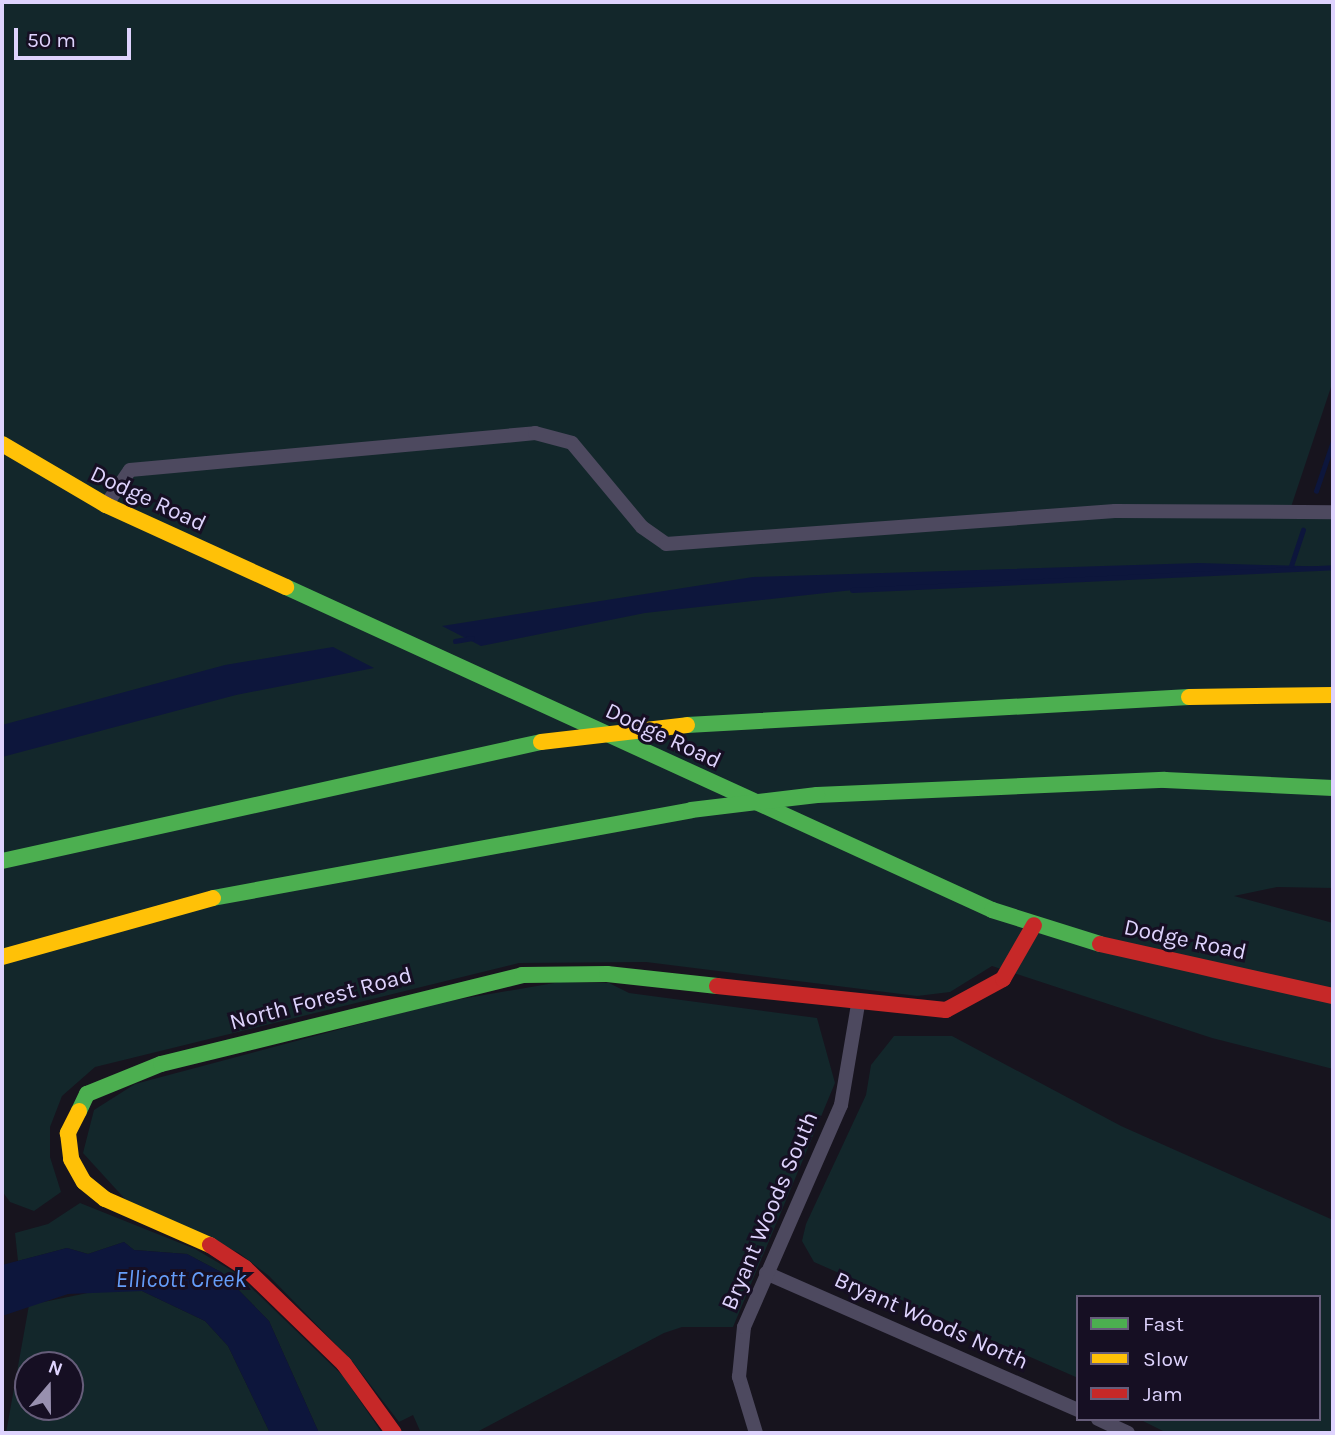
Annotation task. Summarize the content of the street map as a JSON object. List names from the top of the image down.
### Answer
{
  "streets": {
    "main road": ["Dodge Road", "North Forest Road"],
    "street": ["Bryant Woods South", "Bryant Woods North"]
  },
  "crossings": [
    ["Dodge Road", "North Forest Road"],
    ["North Forest Road", "Bryant Woods South"],
    ["Bryant Woods South", "Bryant Woods North"]
  ],
  "water": ["Ellicott Creek"],
  "legend": ["Fast", "Slow", "Jam"],
  "scale_bar": "50 m",
  "north": "top"
}
